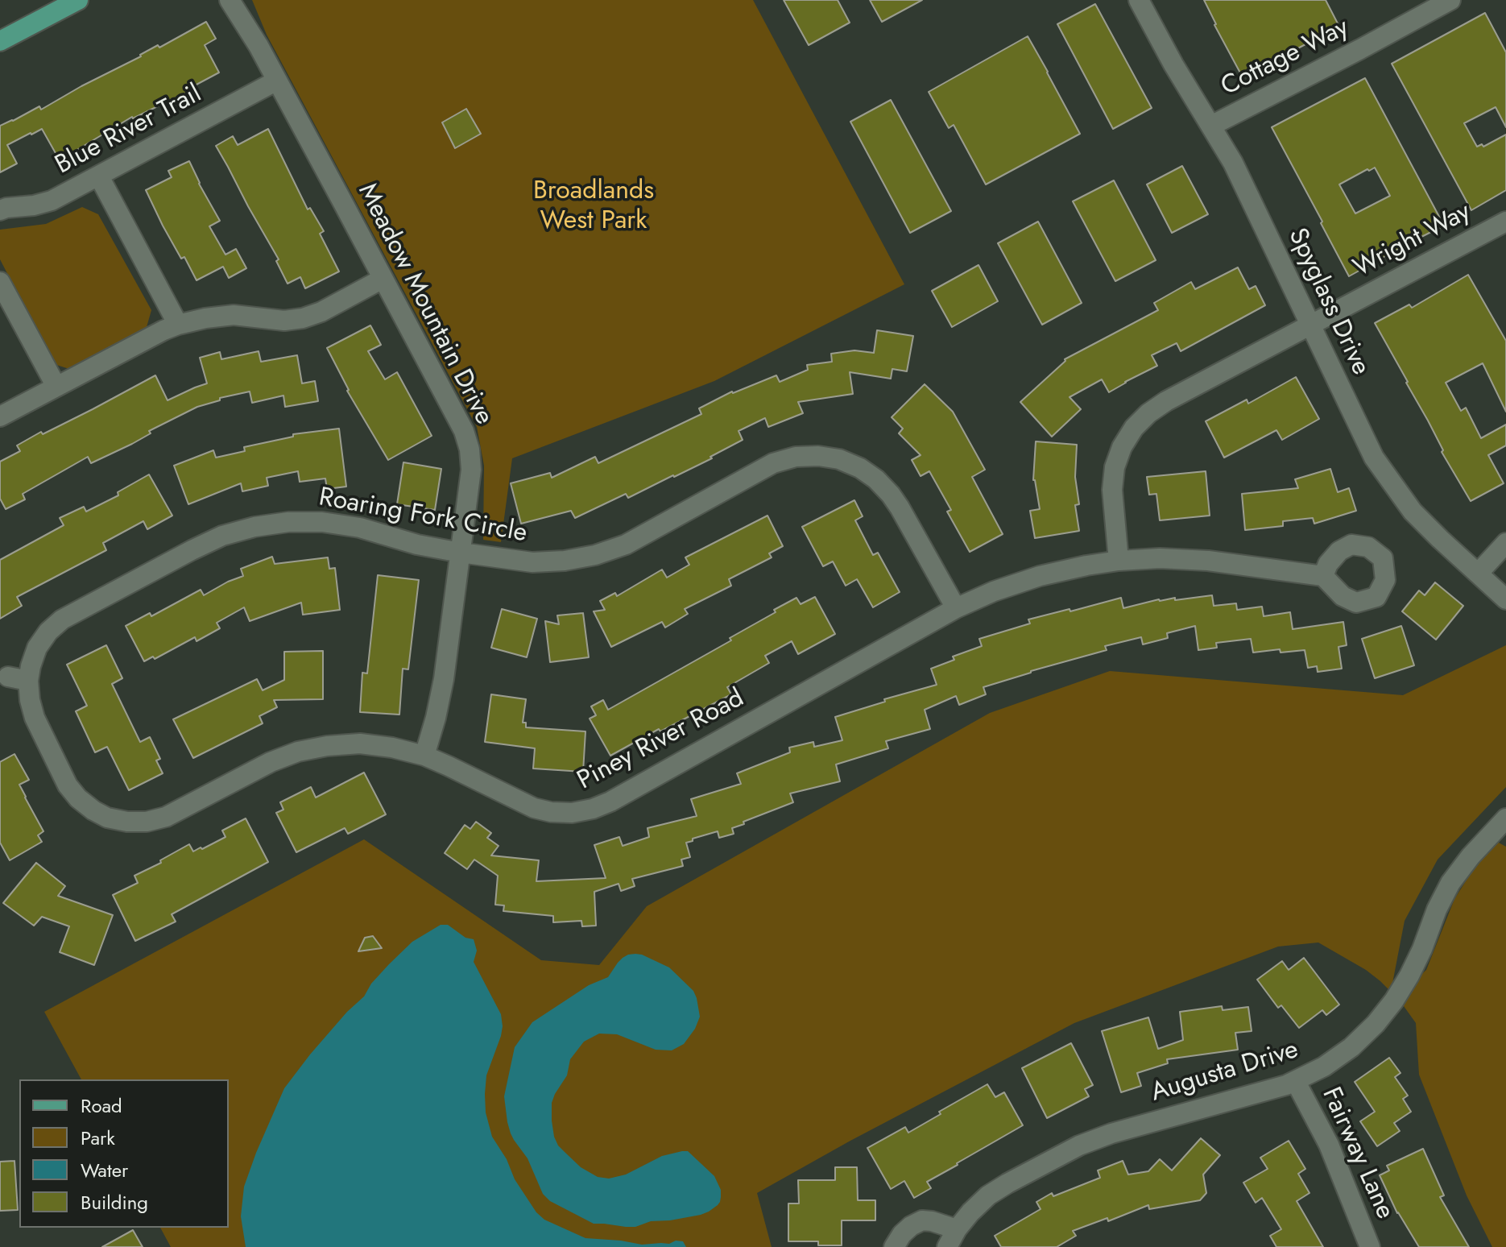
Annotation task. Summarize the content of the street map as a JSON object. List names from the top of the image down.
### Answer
{
  "streets": {
    "street": [
      "Cottage Way",
      "Blue River Trail",
      "Wright Way",
      "Spyglass Drive",
      "Meadow Mountain Drive",
      "Roaring Fork Circle",
      "Piney River Road",
      "Augusta Drive",
      "Fairway Lane"
    ]
  },
  "crossings": [
    ["Cottage Way", "Spyglass Drive"],
    ["Blue River Trail", "Meadow Mountain Drive"],
    ["Wright Way", "Spyglass Drive"],
    ["Meadow Mountain Drive", "Roaring Fork Circle"],
    ["Meadow Mountain Drive", "Piney River Road"],
    ["Roaring Fork Circle", "Piney River Road"],
    ["Augusta Drive", "Fairway Lane"]
  ],
  "parks": ["Broadlands West Park"],
  "legend": [
    "Road",
    "Park",
    "Water",
    "Building"
  ]
}
